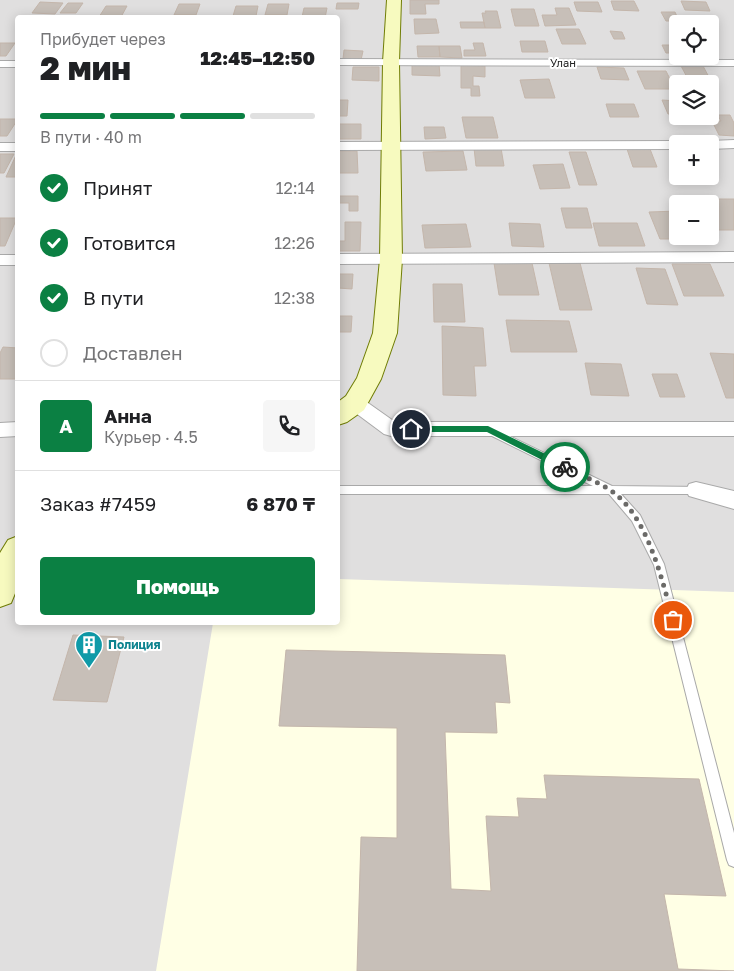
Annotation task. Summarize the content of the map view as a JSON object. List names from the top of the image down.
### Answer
{
  "streets": {
    "street": ["Улан"]
  },
  "places": {
    "building": ["Полиция"]
  },
  "page": {
    "map_buttons": ["+", "−"],
    "heading": ["2 мин", "Прибудет через", "12:45–12:50"],
    "panel": [
      "Анна",
      "Курьер · 4.5",
      "Заказ #7459",
      "6 870 ₸"
    ],
    "bar": "В пути · 40 m",
    "list": [
      ["Принят", "12:14"],
      ["Готовится", "12:26"],
      ["В пути", "12:38"],
      "Доставлен"
    ],
    "round": "А",
    "buttons": "Помощь"
  }
}
